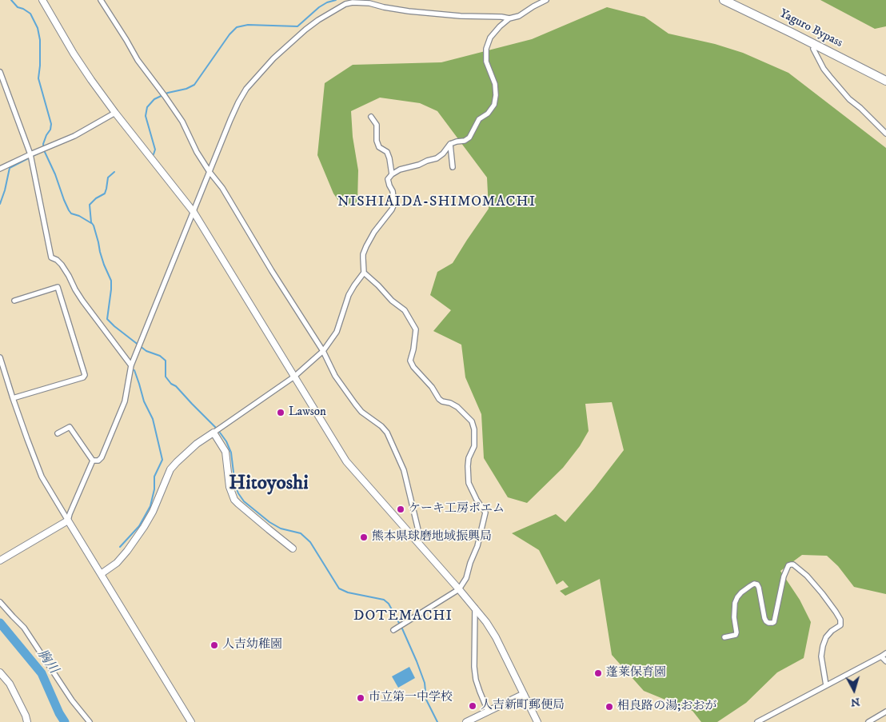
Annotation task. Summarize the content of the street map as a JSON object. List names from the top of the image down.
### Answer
{
  "streets": {
    "highway": ["Yaguro Bypass"]
  },
  "districts": ["NISHIAIDA-SHIMOMACHI", "Hitoyoshi", "DOTEMACHI"],
  "water": ["胸川"],
  "places": [
    "Lawson",
    "ケーキ工房ポエム",
    "熊本県球磨地域振興局",
    "人吉幼稚園",
    "蓬莱保育園",
    "市立第一中学校",
    "人吉新町郵便局",
    "相良路の湯;おおが"
  ],
  "north": "bottom"
}
